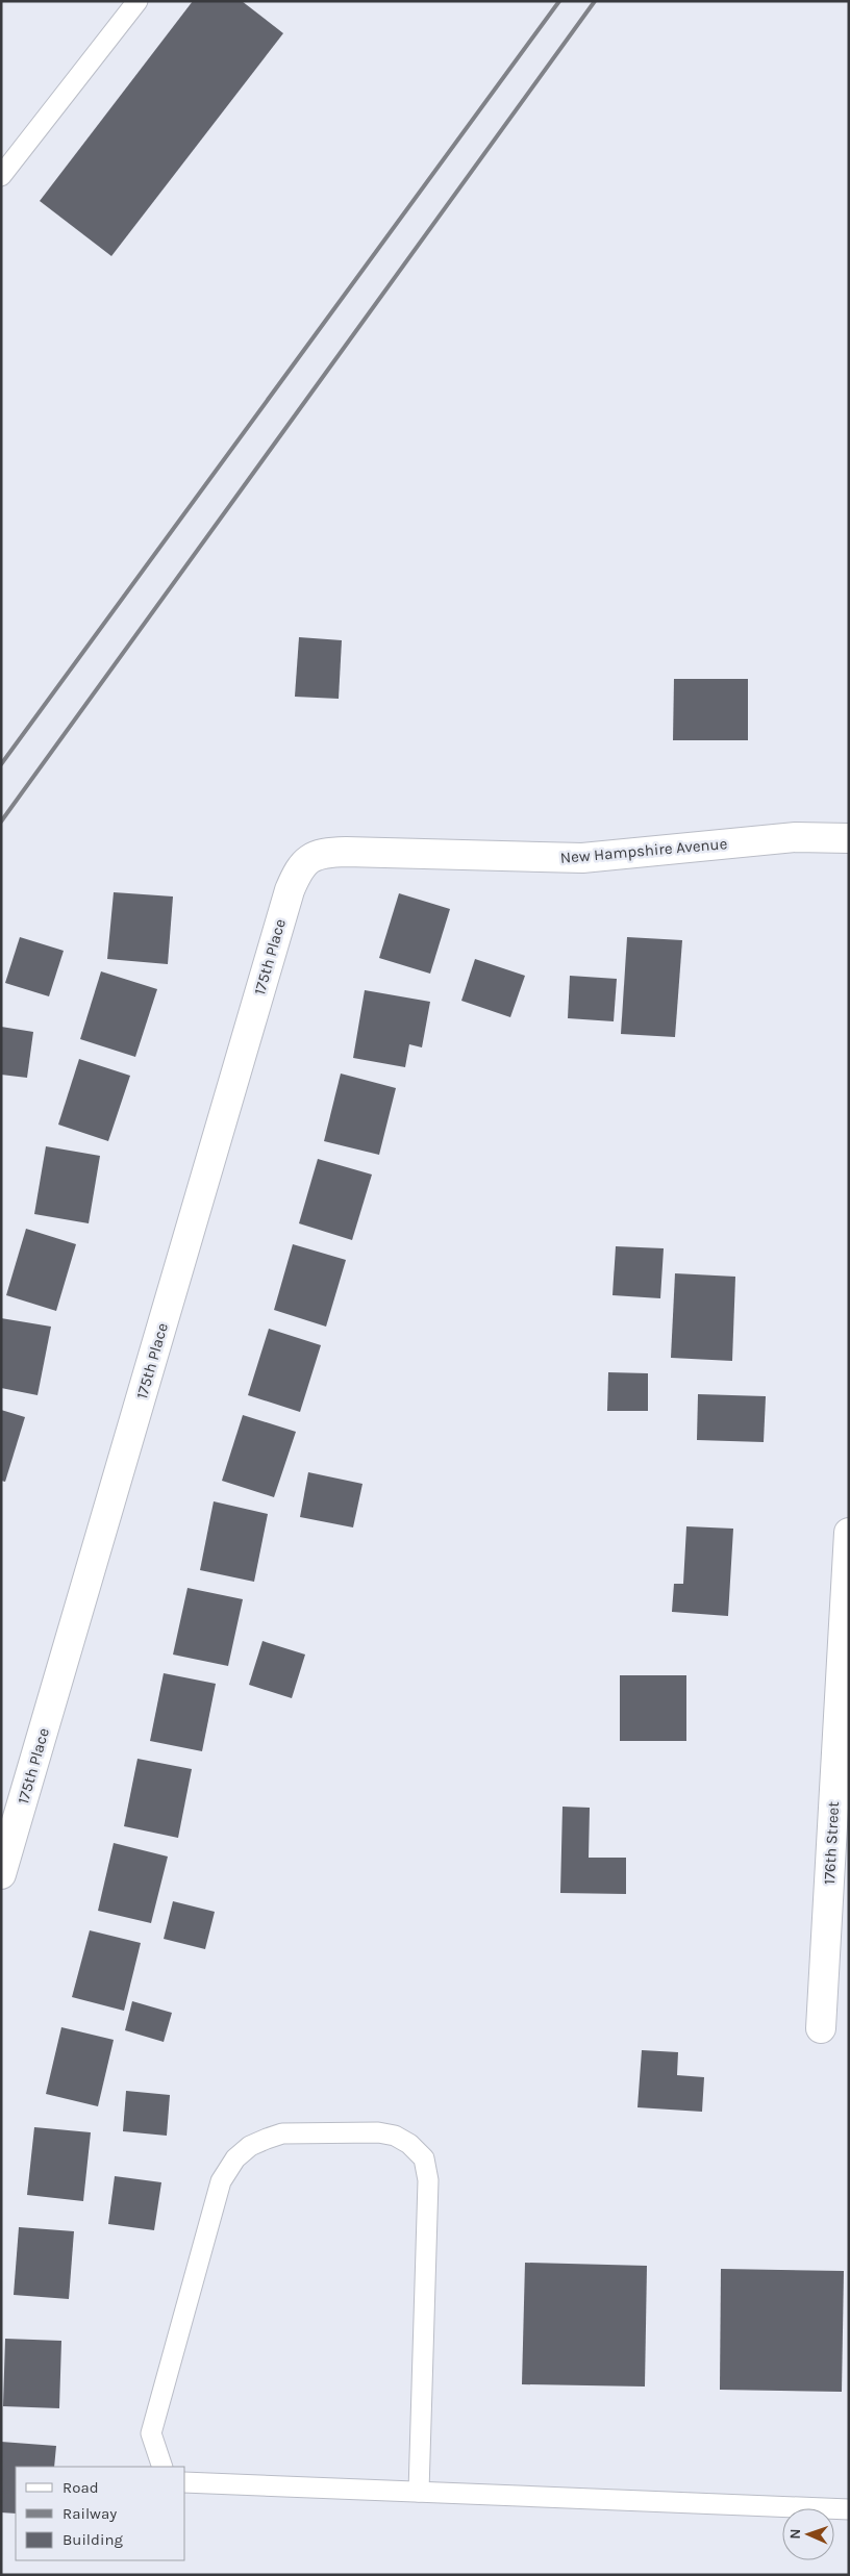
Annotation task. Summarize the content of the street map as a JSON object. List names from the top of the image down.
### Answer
{
  "streets": {
    "street": ["New Hampshire Avenue", "175th Place", "176th Street"]
  },
  "crossings": [
    ["New Hampshire Avenue", "175th Place"]
  ],
  "legend": ["Road", "Railway", "Building"],
  "north": "left"
}
